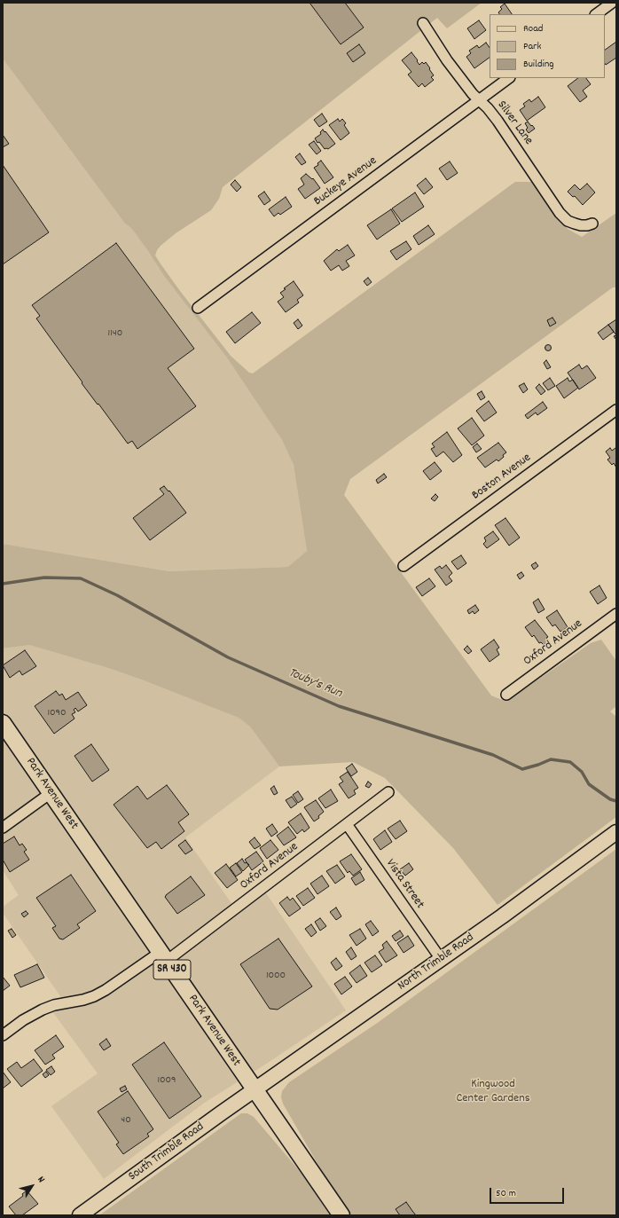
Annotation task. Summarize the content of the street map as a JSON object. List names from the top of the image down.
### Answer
{
  "streets": {
    "main road": [
      "Park Avenue West",
      "North Trimble Road",
      "SR 430",
      "South Trimble Road"
    ],
    "street": [
      "Silver Lane",
      "Buckeye Avenue",
      "Boston Avenue",
      "Oxford Avenue",
      "Vista Street"
    ]
  },
  "crossings": [
    ["Silver Lane", "Buckeye Avenue"],
    ["Oxford Avenue", "Park Avenue West"],
    ["Oxford Avenue", "Vista Street"],
    ["Park Avenue West", "North Trimble Road"],
    ["Park Avenue West", "South Trimble Road"],
    ["Vista Street", "North Trimble Road"],
    ["North Trimble Road", "South Trimble Road"]
  ],
  "water": ["Touby's Run"],
  "parks": ["Kingwood Center Gardens"],
  "house_numbers": [
    "1140",
    "1090",
    "1000",
    "1009",
    "40"
  ],
  "legend": ["Road", "Park", "Building"],
  "scale_bar": "50 m",
  "north": "top right"
}
